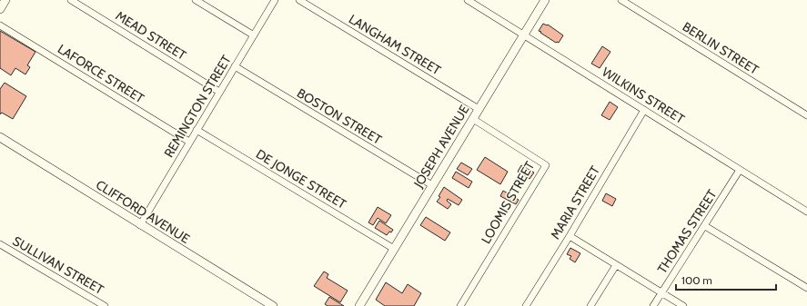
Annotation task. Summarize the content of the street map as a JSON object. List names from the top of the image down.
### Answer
{
  "streets": {
    "main road": ["JOSEPH AVENUE", "CLIFFORD AVENUE"],
    "street": [
      "MEAD STREET",
      "LANGHAM STREET",
      "BERLIN STREET",
      "LAFORCE STREET",
      "WILKINS STREET",
      "REMINGTON STREET",
      "BOSTON STREET",
      "DE JONGE STREET",
      "LOOMIS STREET",
      "MARIA STREET",
      "THOMAS STREET",
      "SULLIVAN STREET"
    ]
  },
  "crossings": [
    ["MEAD STREET", "REMINGTON STREET"],
    ["LANGHAM STREET", "JOSEPH AVENUE"],
    ["LAFORCE STREET", "REMINGTON STREET"],
    ["WILKINS STREET", "JOSEPH AVENUE"],
    ["WILKINS STREET", "MARIA STREET"],
    ["WILKINS STREET", "THOMAS STREET"],
    ["REMINGTON STREET", "BOSTON STREET"],
    ["REMINGTON STREET", "DE JONGE STREET"],
    ["REMINGTON STREET", "CLIFFORD AVENUE"],
    ["BOSTON STREET", "JOSEPH AVENUE"],
    ["JOSEPH AVENUE", "DE JONGE STREET"],
    ["JOSEPH AVENUE", "LOOMIS STREET"]
  ],
  "scale_bar": "100 m"
}
